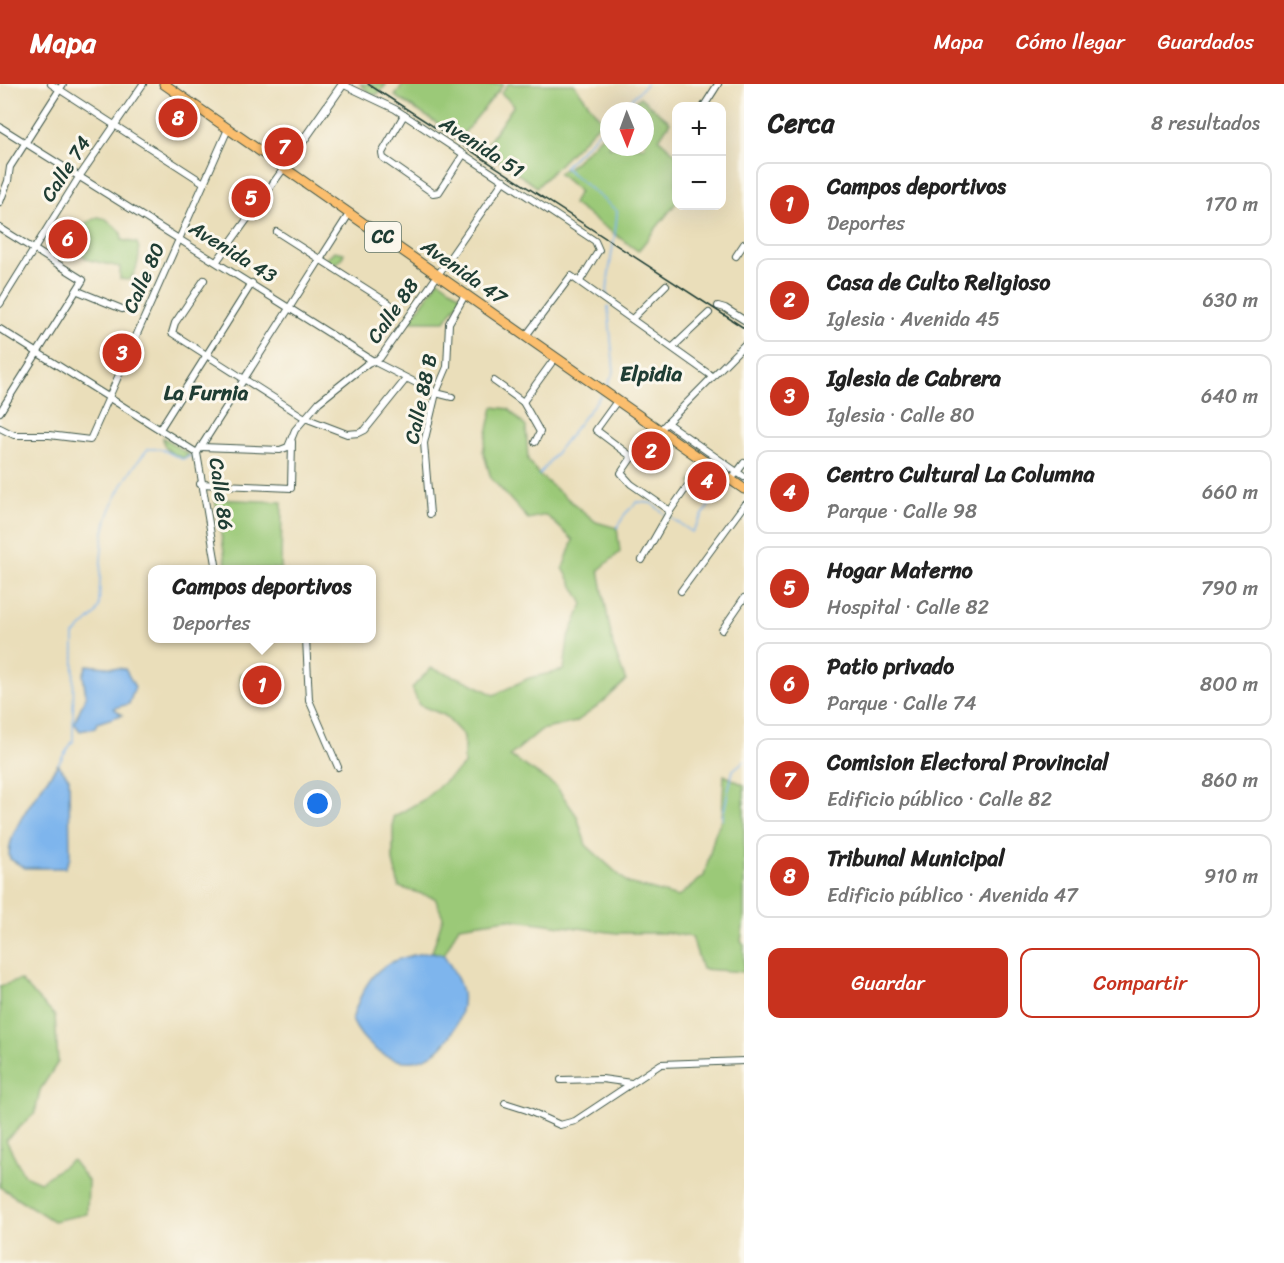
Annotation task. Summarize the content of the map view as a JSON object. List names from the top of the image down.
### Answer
{
  "streets": {
    "main road": ["CC", "Avenida 47"],
    "street": [
      "Avenida 51",
      "Calle 74",
      "Avenida 43",
      "Calle 80",
      "Calle 88",
      "Calle 88 B",
      "Calle 86"
    ]
  },
  "crossings": [
    ["Avenida 51", "Calle 88"],
    ["Calle 74", "Avenida 43"],
    ["Avenida 43", "Calle 80"],
    ["Avenida 43", "Calle 88"],
    ["Avenida 43", "Calle 88 B"],
    ["Avenida 43", "Calle 86"],
    ["Avenida 47", "Calle 80"],
    ["Avenida 47", "Calle 88"],
    ["Avenida 47", "Calle 88 B"],
    ["Avenida 47", "Calle 86"],
    ["Calle 88", "Calle 86"]
  ],
  "districts": ["Elpidia", "La Furnia"],
  "north": "bottom",
  "page": {
    "header": "Mapa",
    "nav": ["Mapa", "Cómo llegar", "Guardados"],
    "heading": ["Cerca", "8 resultados"],
    "pins": [
      "8",
      "7",
      "5",
      "6",
      "3",
      "2",
      "4",
      "1"
    ],
    "map_buttons": ["+", "−"],
    "list": [
      {
        "mark": "1",
        "name": "Campos deportivos",
        "note": "Deportes",
        "value": "170 m"
      },
      {
        "mark": "2",
        "name": "Casa de Culto Religioso",
        "note": "Iglesia · Avenida 45",
        "value": "630 m"
      },
      {
        "mark": "3",
        "name": "Iglesia de Cabrera",
        "note": "Iglesia · Calle 80",
        "value": "640 m"
      },
      {
        "mark": "4",
        "name": "Centro Cultural La Columna",
        "note": "Parque · Calle 98",
        "value": "660 m"
      },
      {
        "mark": "5",
        "name": "Hogar Materno",
        "note": "Hospital · Calle 82",
        "value": "790 m"
      },
      {
        "mark": "6",
        "name": "Patio privado",
        "note": "Parque · Calle 74",
        "value": "800 m"
      },
      {
        "mark": "7",
        "name": "Comision Electoral Provincial",
        "note": "Edificio público · Calle 82",
        "value": "860 m"
      },
      {
        "mark": "8",
        "name": "Tribunal Municipal",
        "note": "Edificio público · Avenida 47",
        "value": "910 m"
      }
    ],
    "popup": ["Campos deportivos", "Deportes"],
    "buttons": ["Guardar", "Compartir"]
  }
}
